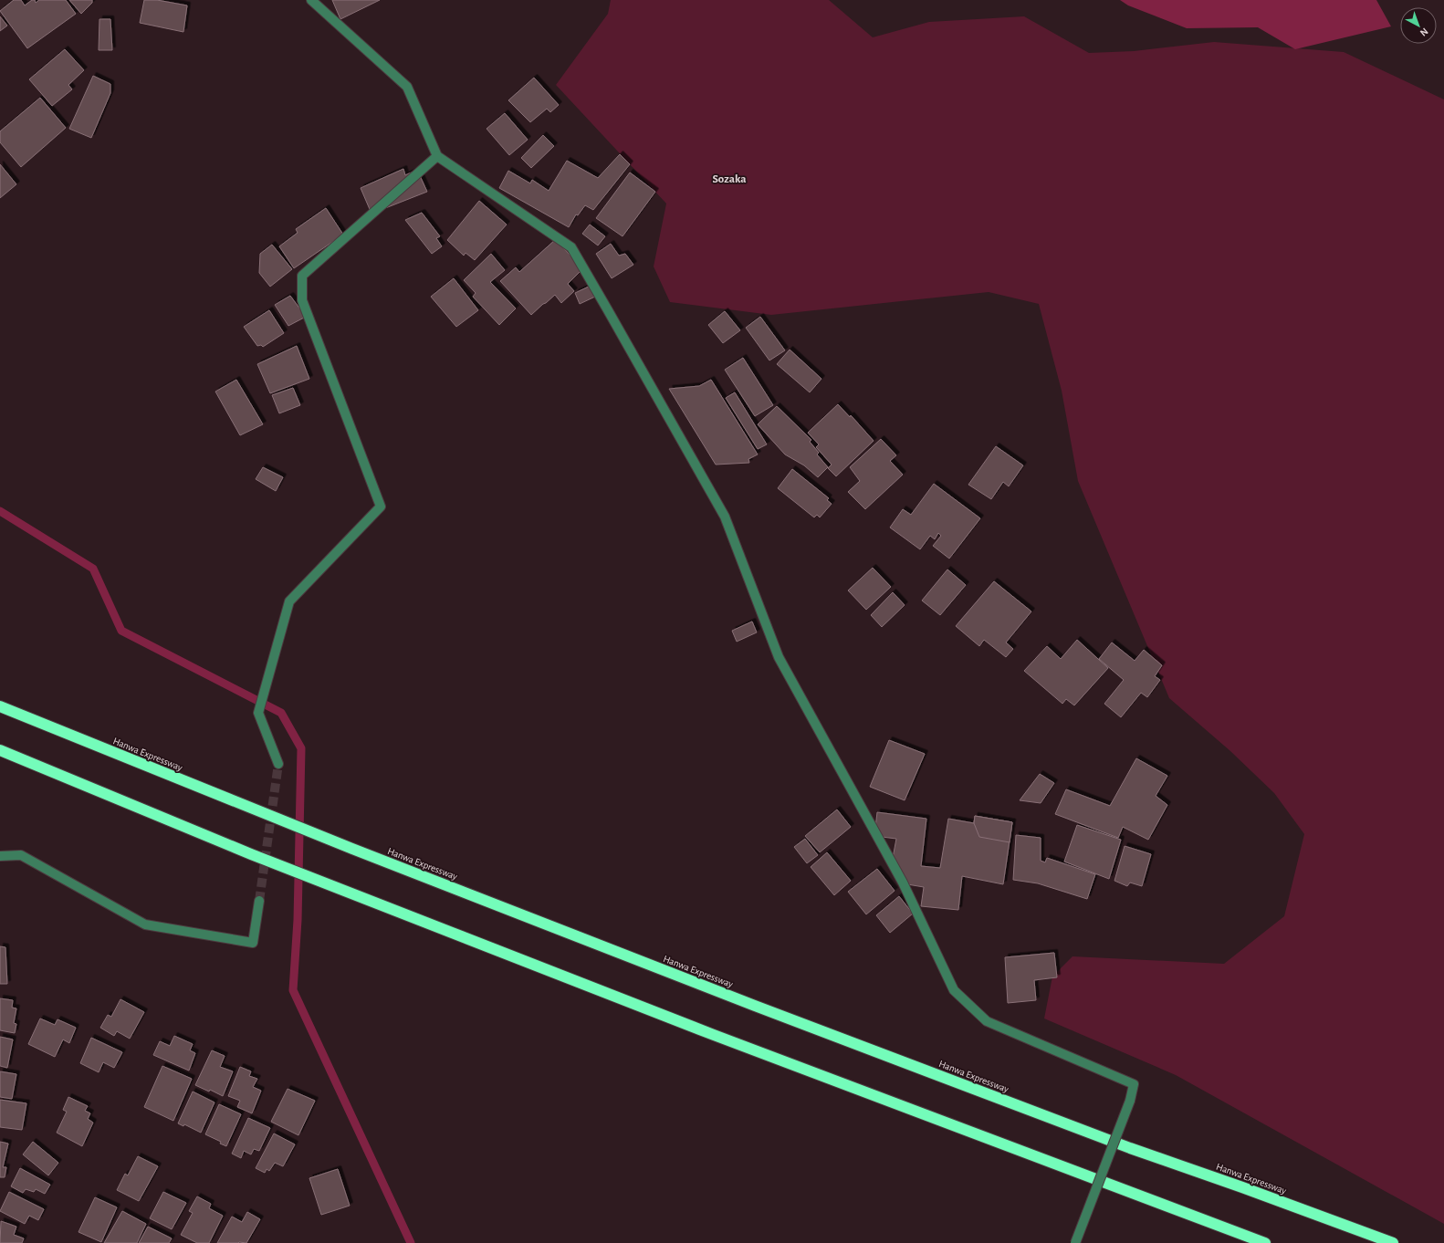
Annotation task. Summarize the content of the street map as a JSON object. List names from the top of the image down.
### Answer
{
  "streets": {
    "highway": ["Hanwa Expressway"]
  },
  "districts": ["Sozaka"],
  "north": "bottom right"
}
